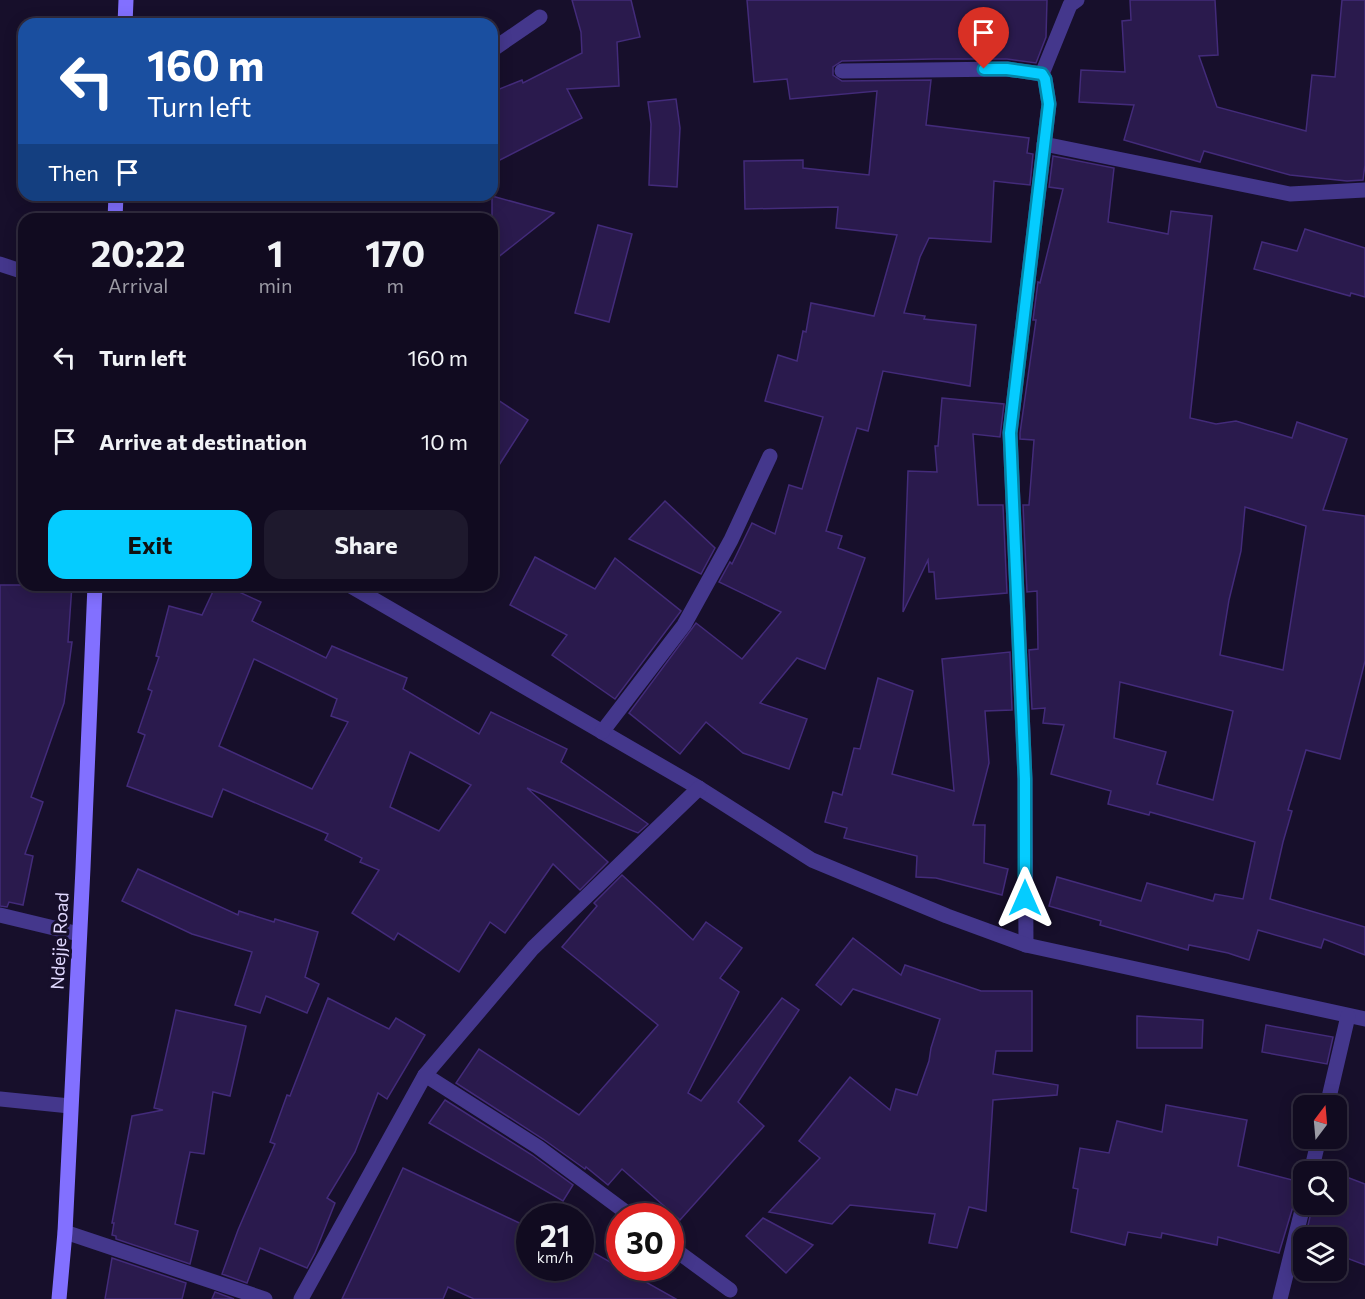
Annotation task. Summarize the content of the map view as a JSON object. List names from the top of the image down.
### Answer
{
  "streets": {
    "street": ["Ndejje Road"]
  },
  "north": "top",
  "page": {
    "turn": ["160 m", "Turn left"],
    "then": "Then",
    "eta": [
      "20:22",
      "Arrival",
      "1",
      "min",
      "170",
      "m"
    ],
    "list": [
      {
        "name": "Turn left",
        "value": "160 m"
      },
      {
        "name": "Arrive at destination",
        "value": "10 m"
      }
    ],
    "buttons": ["Exit", "Share"],
    "speed": "21 km/h",
    "limit": "30"
  }
}
